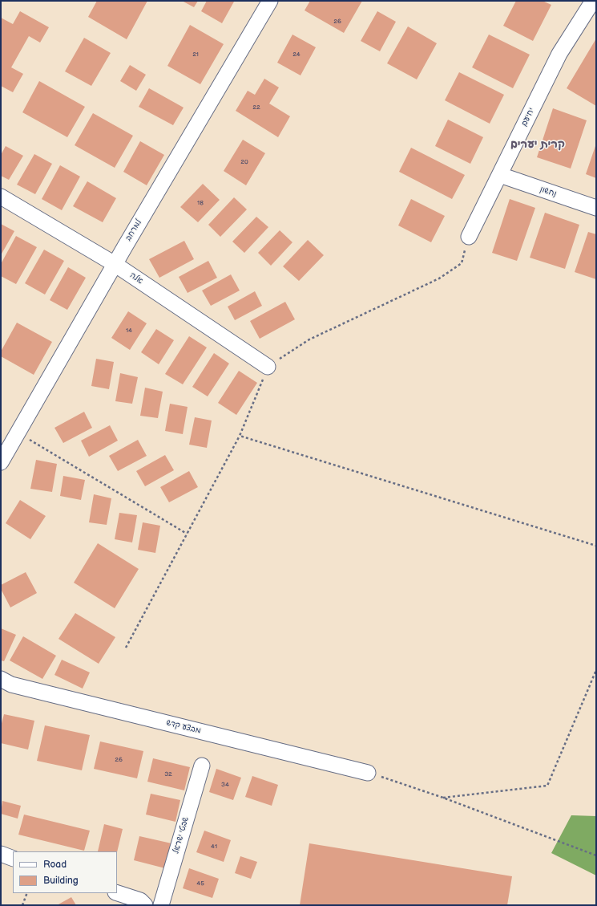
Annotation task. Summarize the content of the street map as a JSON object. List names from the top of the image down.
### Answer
{
  "streets": {
    "street": [
      "יחיעם",
      "נחשון",
      "למרחב",
      "אלה",
      "מבצע קדש",
      "שבטי ישראל"
    ]
  },
  "crossings": [
    ["יחיעם", "נחשון"],
    ["למרחב", "אלה"]
  ],
  "districts": ["קרית יערים"],
  "house_numbers": [
    "26",
    "21",
    "24",
    "22",
    "20",
    "18",
    "14",
    "26",
    "32",
    "34",
    "41",
    "45"
  ],
  "legend": ["Road", "Building"]
}
